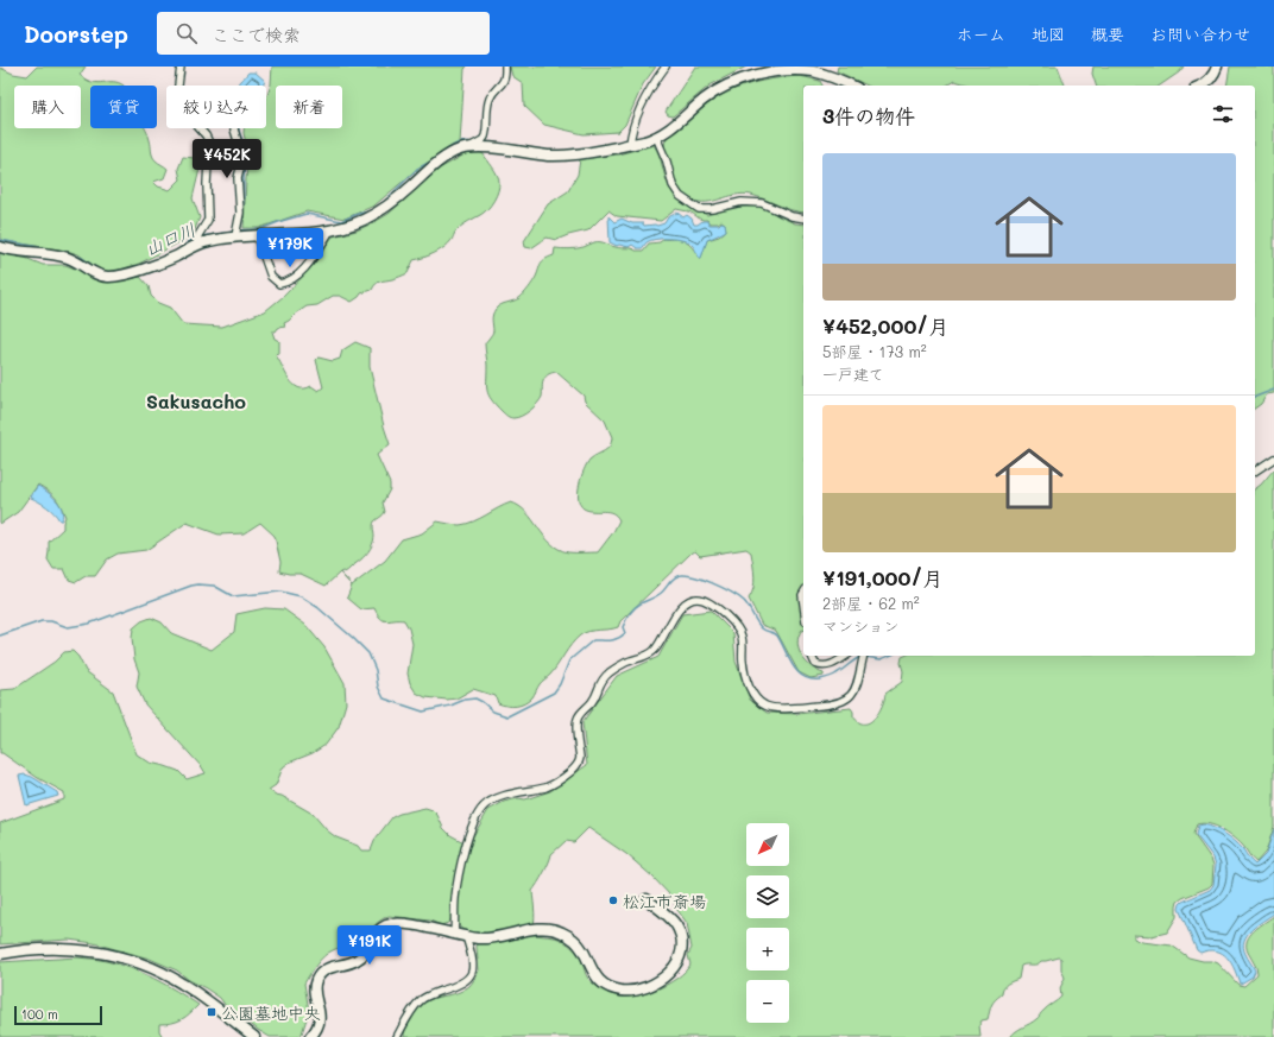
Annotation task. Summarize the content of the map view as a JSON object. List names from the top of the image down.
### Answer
{
  "districts": ["Sakusacho"],
  "water": ["山口川"],
  "places": {
    "other": ["松江市斎場"],
    "transit": ["公園墓地中央"]
  },
  "scale_bar": "100 m",
  "north": "bottom left",
  "page": {
    "header": "Doorstep",
    "search": "ここで検索",
    "nav": [
      "ホーム",
      "地図",
      "概要",
      "お問い合わせ"
    ],
    "chip": [
      "購入",
      "賃貸",
      "絞り込み",
      "新着"
    ],
    "heading": "3件の物件",
    "price": ["¥452K", "¥179K", "¥191K"],
    "list": [
      {
        "name": "¥452,000/月",
        "note": "5部屋 · 173 m² · 一戸建て"
      },
      {
        "name": "¥191,000/月",
        "note": "2部屋 · 62 m² · マンション"
      }
    ],
    "map_buttons": ["+", "−"],
    "scale": "100 m"
  }
}
